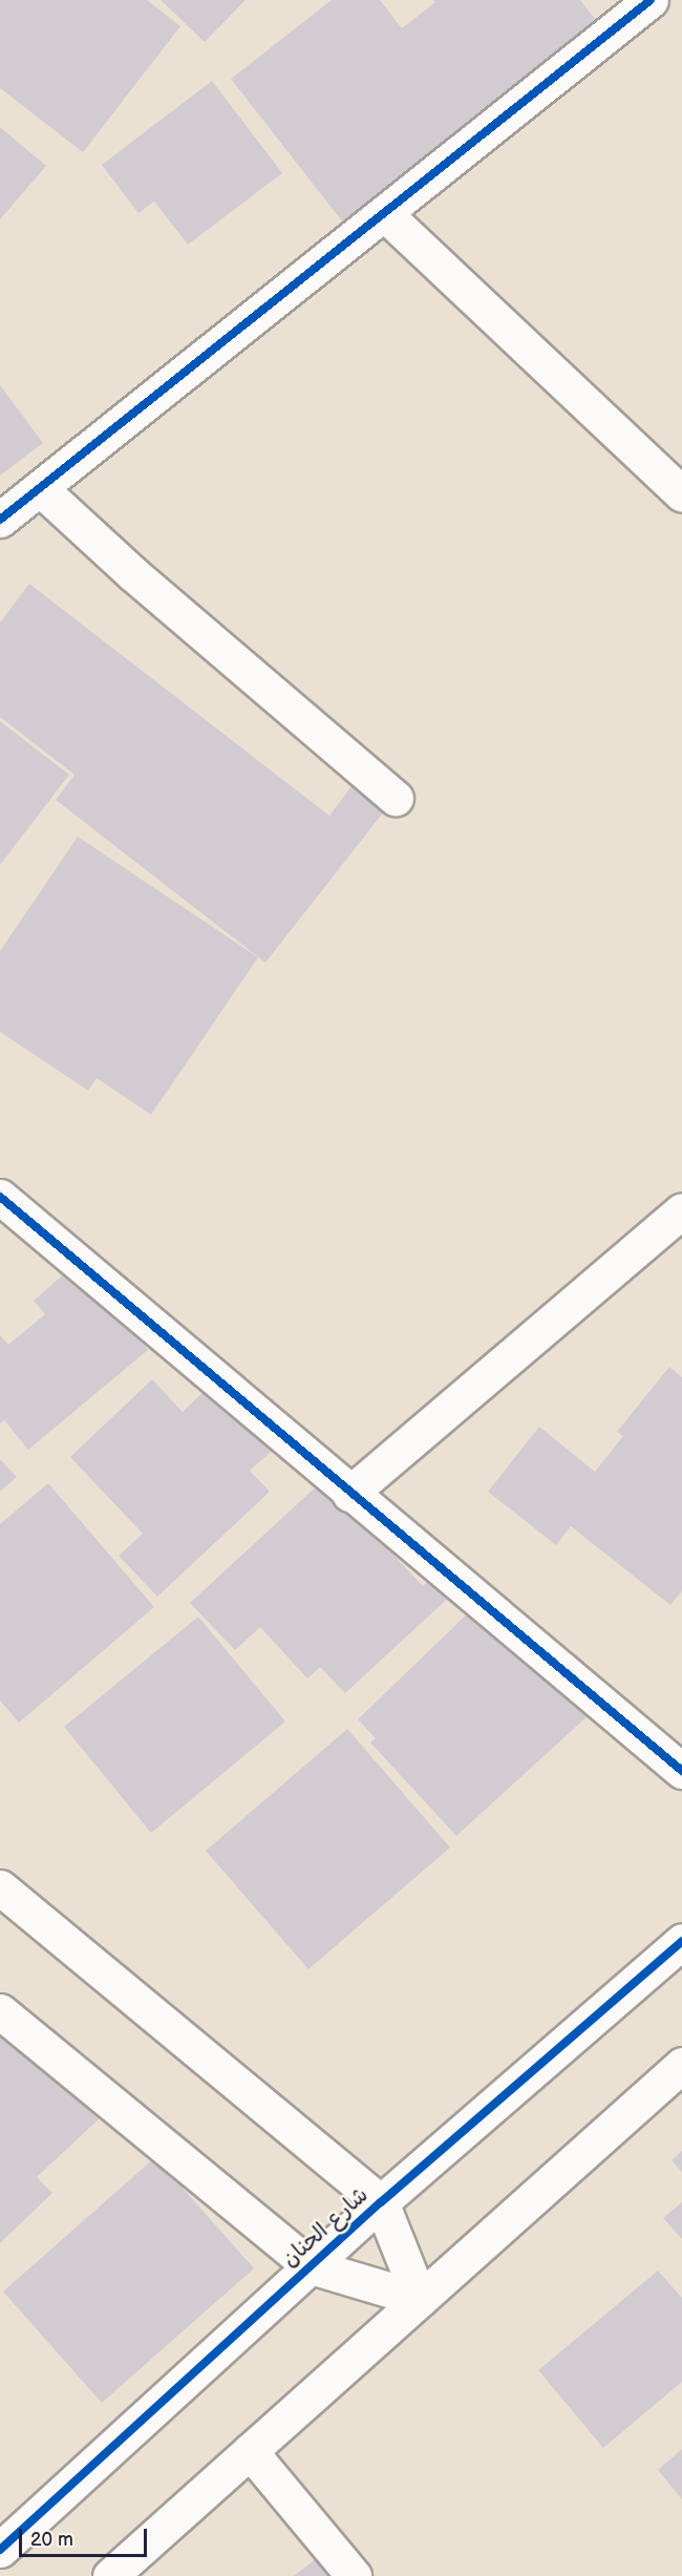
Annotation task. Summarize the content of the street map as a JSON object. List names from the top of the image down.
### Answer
{
  "streets": {
    "street": ["شارع الحنان"]
  },
  "scale_bar": "20 m"
}
